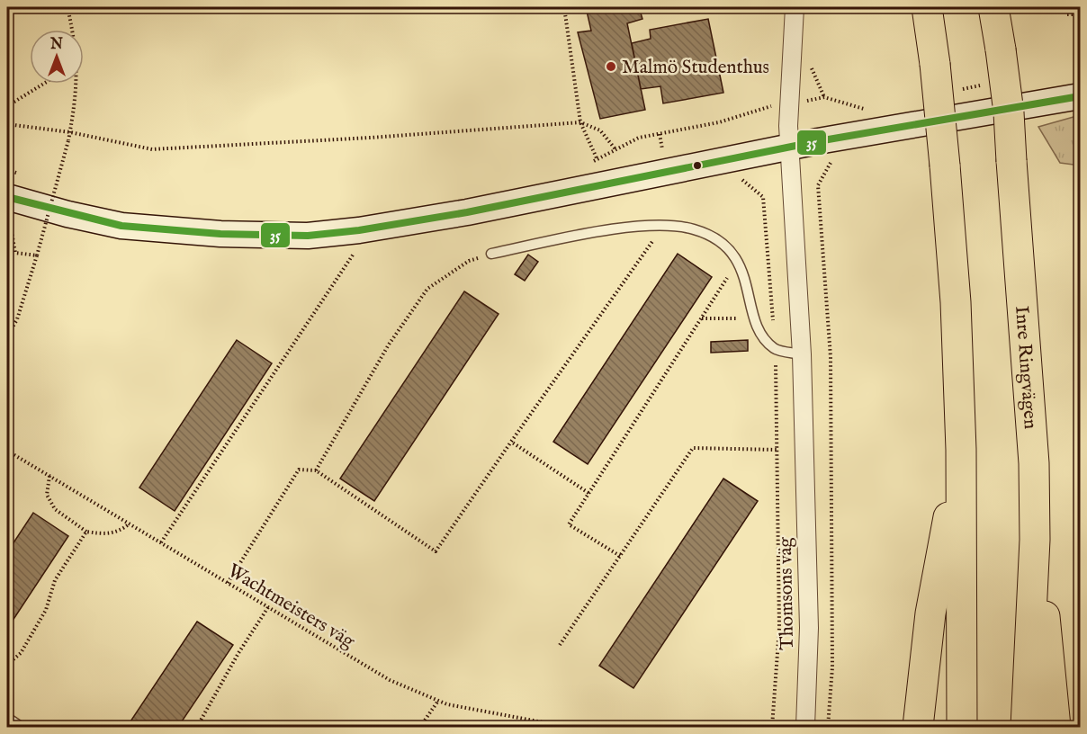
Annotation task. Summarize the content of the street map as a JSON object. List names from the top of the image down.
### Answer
{
  "streets": {
    "highway": ["Inre Ringvägen"],
    "street": ["Thomsons väg"],
    "path": ["Wachtmeisters väg"]
  },
  "places": ["Malmö Studenthus"],
  "lines": ["transit line 35"],
  "north": "top"
}
